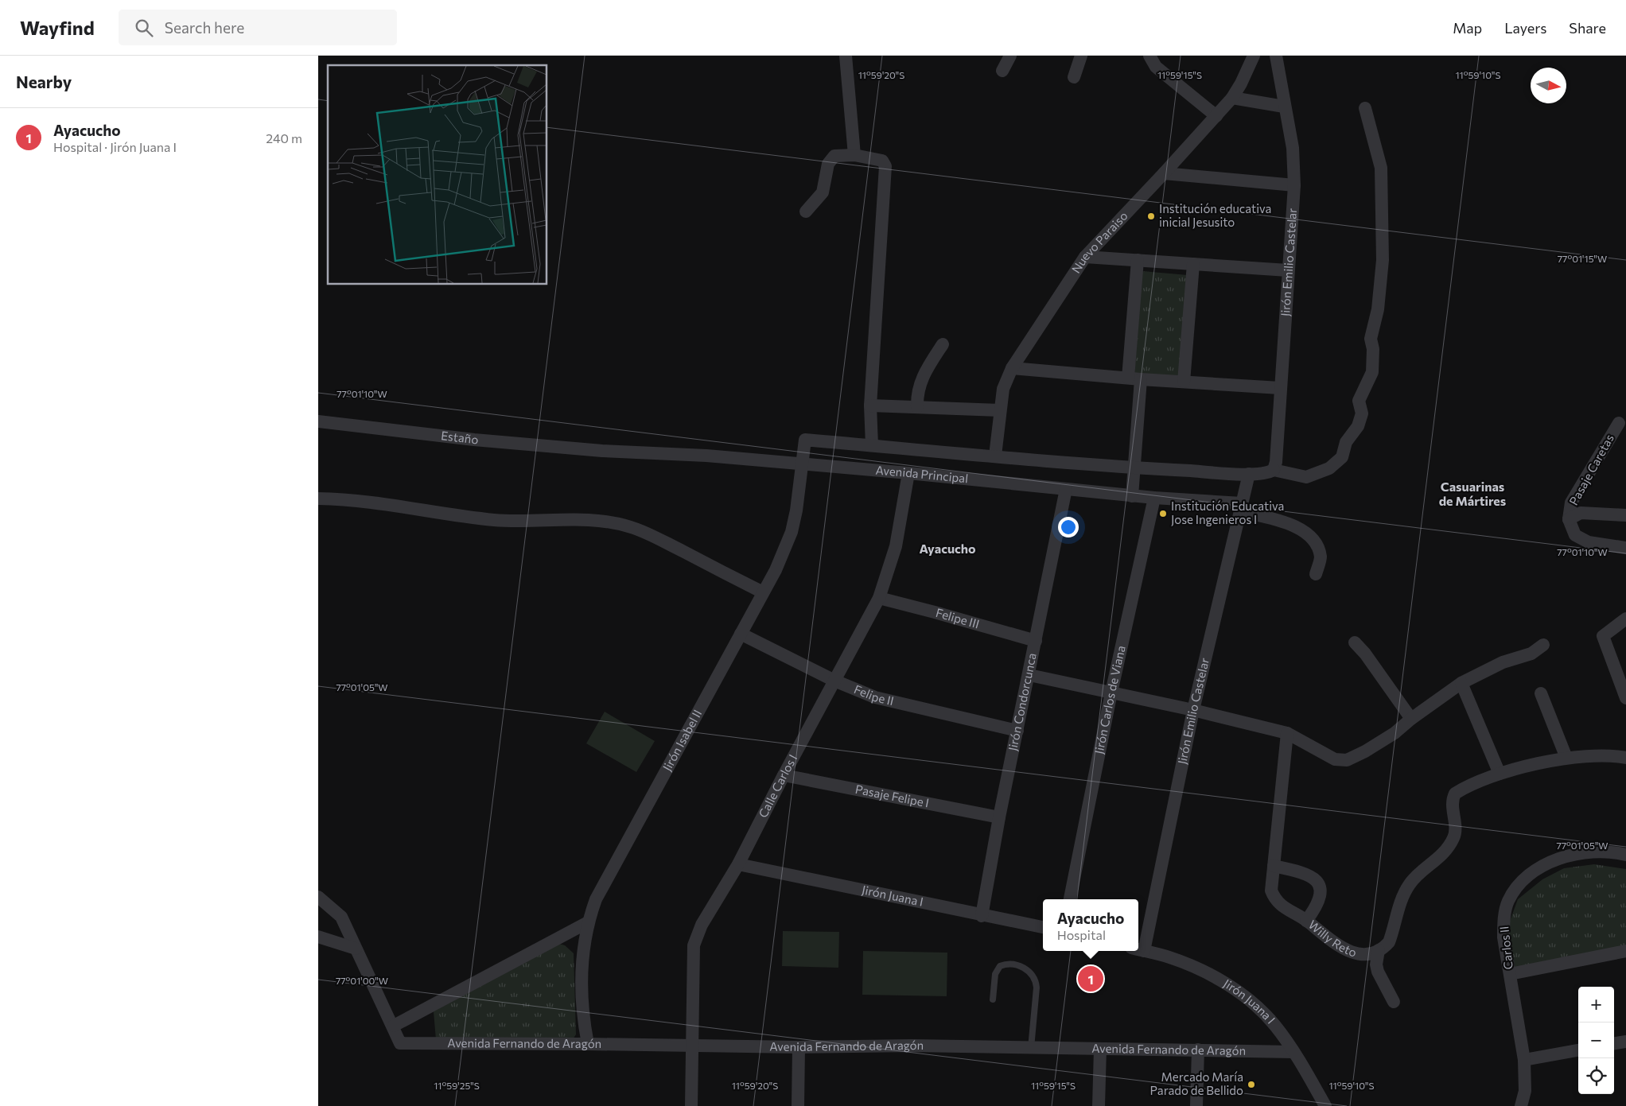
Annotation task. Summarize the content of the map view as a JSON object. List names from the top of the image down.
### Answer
{
  "streets": {
    "street": [
      "Nuevo Paraiso",
      "Jirón Emilio Castelar",
      "Estaño",
      "Pasaje Caretas",
      "Avenida Principal",
      "Felipe III",
      "Felipe II",
      "Jirón Carlos de Viana",
      "Jirón Condorcunca",
      "Jirón Isabel II",
      "Calle Carlos I",
      "Pasaje Felipe I",
      "Jirón Juana I",
      "Willy Reto",
      "Carlos II",
      "Avenida Fernando de Aragón"
    ]
  },
  "crossings": [
    ["Nuevo Paraiso", "Avenida Principal"],
    ["Jirón Emilio Castelar", "Avenida Principal"],
    ["Jirón Emilio Castelar", "Jirón Juana I"],
    ["Estaño", "Avenida Principal"],
    ["Avenida Principal", "Jirón Carlos de Viana"],
    ["Avenida Principal", "Jirón Condorcunca"],
    ["Avenida Principal", "Jirón Isabel II"],
    ["Avenida Principal", "Calle Carlos I"],
    ["Felipe III", "Jirón Condorcunca"],
    ["Felipe III", "Calle Carlos I"],
    ["Felipe II", "Jirón Condorcunca"],
    ["Felipe II", "Jirón Isabel II"],
    ["Felipe II", "Calle Carlos I"],
    ["Jirón Condorcunca", "Pasaje Felipe I"],
    ["Jirón Condorcunca", "Jirón Juana I"],
    ["Jirón Isabel II", "Avenida Fernando de Aragón"],
    ["Calle Carlos I", "Pasaje Felipe I"],
    ["Calle Carlos I", "Jirón Juana I"],
    ["Calle Carlos I", "Avenida Fernando de Aragón"],
    ["Jirón Juana I", "Avenida Fernando de Aragón"]
  ],
  "districts": ["Casuarinas de Mártires", "Ayacucho"],
  "places": ["Institución educativa inicial Jesusito", "Institución Educativa Jose Ingenieros I", "Mercado María Parado de Bellido"],
  "north": "right",
  "page": {
    "header": "Wayfind",
    "search": "Search here",
    "nav": ["Map", "Layers", "Share"],
    "heading": "Nearby",
    "list": [
      {
        "mark": "1",
        "name": "Ayacucho",
        "note": "Hospital · Jirón Juana I",
        "value": "240 m"
      }
    ],
    "popup": ["Ayacucho", "Hospital"],
    "pins": "1",
    "map_buttons": ["+", "−"]
  },
  "coordinates": [
    "11°59'20\"S",
    "11°59'15\"S",
    "11°59'10\"S",
    "77°01'15\"W",
    "77°01'10\"W",
    "77°01'05\"W",
    "77°01'00\"W",
    "11°59'25\"S"
  ]
}
